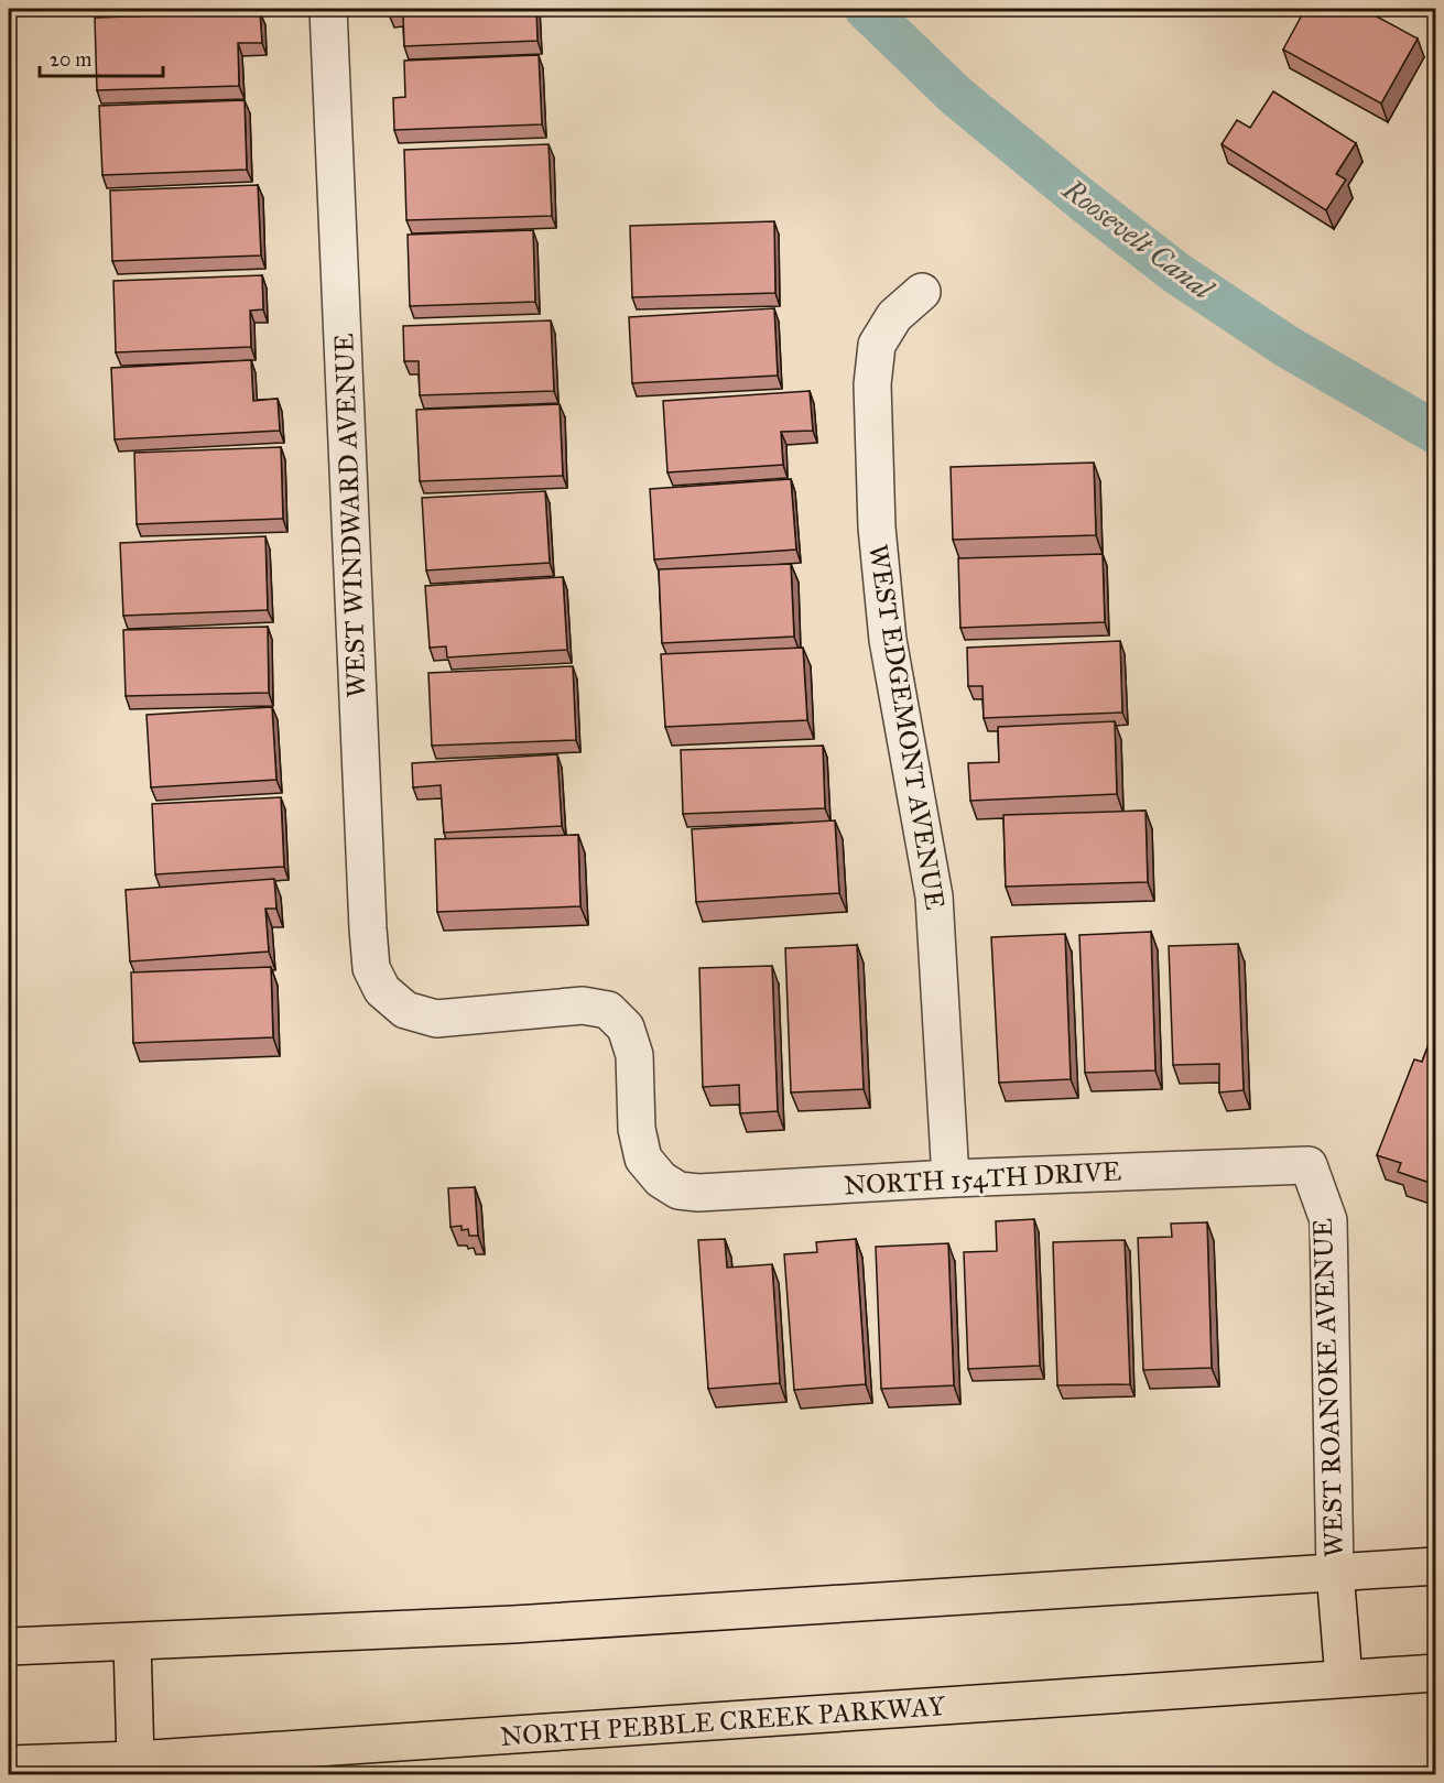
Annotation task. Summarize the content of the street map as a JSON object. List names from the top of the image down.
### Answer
{
  "streets": {
    "main road": ["NORTH PEBBLE CREEK PARKWAY"],
    "street": [
      "WEST WINDWARD AVENUE",
      "WEST EDGEMONT AVENUE",
      "NORTH 154TH DRIVE",
      "WEST ROANOKE AVENUE"
    ]
  },
  "crossings": [
    ["WEST WINDWARD AVENUE", "NORTH 154TH DRIVE"],
    ["WEST EDGEMONT AVENUE", "NORTH 154TH DRIVE"],
    ["NORTH 154TH DRIVE", "WEST ROANOKE AVENUE"]
  ],
  "water": ["Roosevelt Canal"],
  "scale_bar": "20 m"
}
